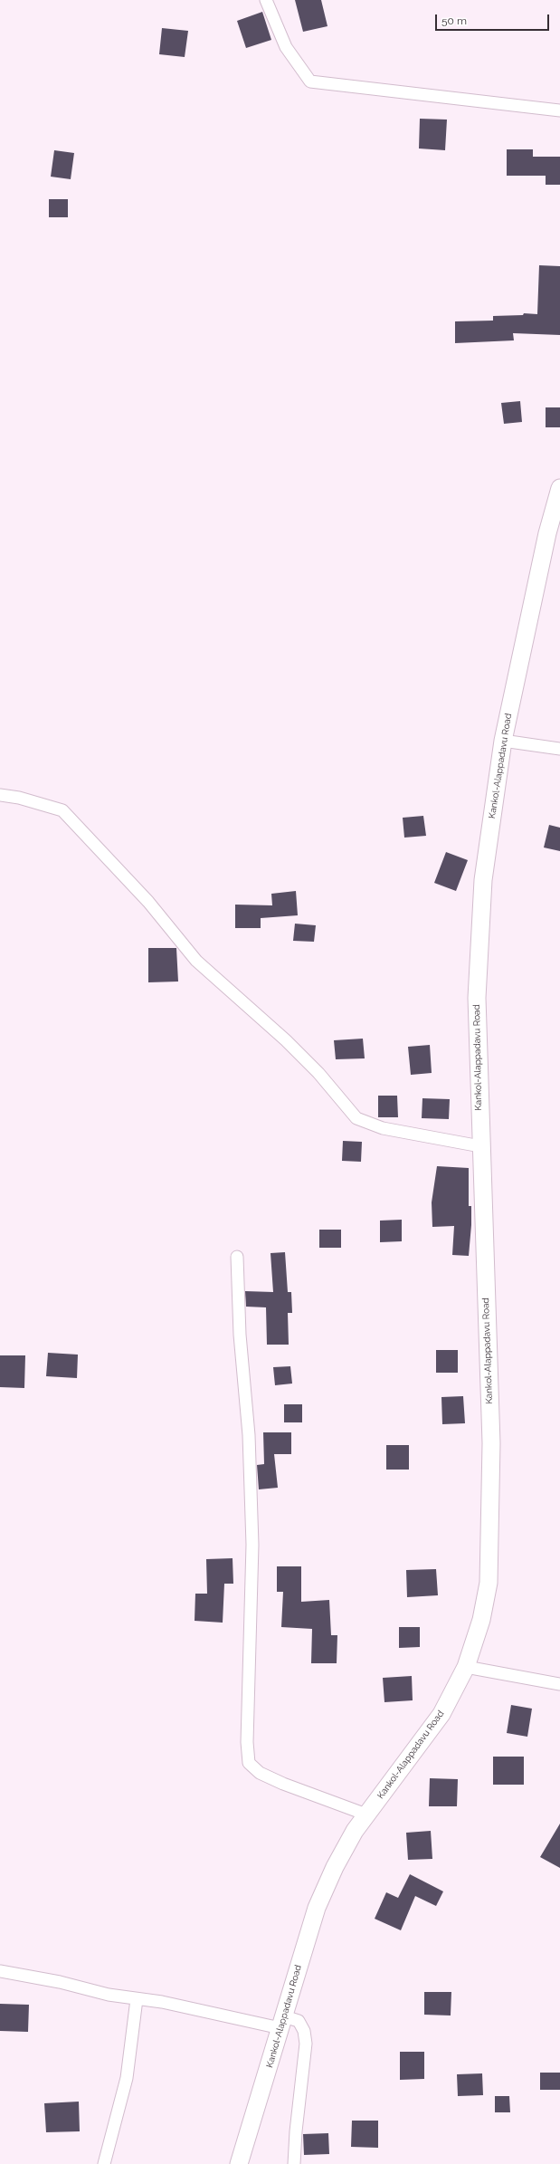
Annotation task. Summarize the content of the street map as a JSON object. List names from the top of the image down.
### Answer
{
  "streets": {
    "main road": ["Kankol-Alappadavu Road"]
  },
  "scale_bar": "50 m"
}
